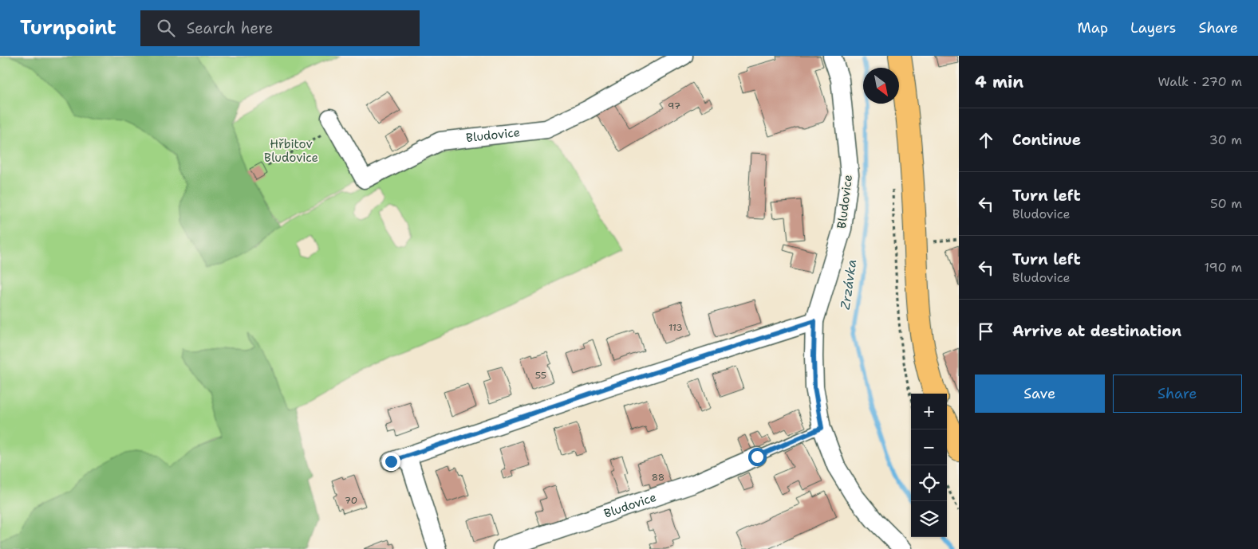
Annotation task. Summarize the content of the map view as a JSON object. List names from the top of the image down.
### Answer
{
  "streets": {
    "street": ["Bludovice"]
  },
  "water": ["Zrzávka"],
  "parks": ["Hřbitov Bludovice"],
  "house_numbers": [
    "97",
    "113",
    "55",
    "88",
    "70"
  ],
  "north": "bottom right",
  "page": {
    "header": "Turnpoint",
    "search": "Search here",
    "nav": ["Map", "Layers", "Share"],
    "heading": ["4 min", "Walk · 270 m"],
    "list": [
      ["Continue", "30 m"],
      ["Turn left", "Bludovice", "50 m"],
      ["Turn left", "Bludovice", "190 m"],
      "Arrive at destination"
    ],
    "buttons": ["Save", "Share"],
    "map_buttons": ["+", "−"]
  }
}
